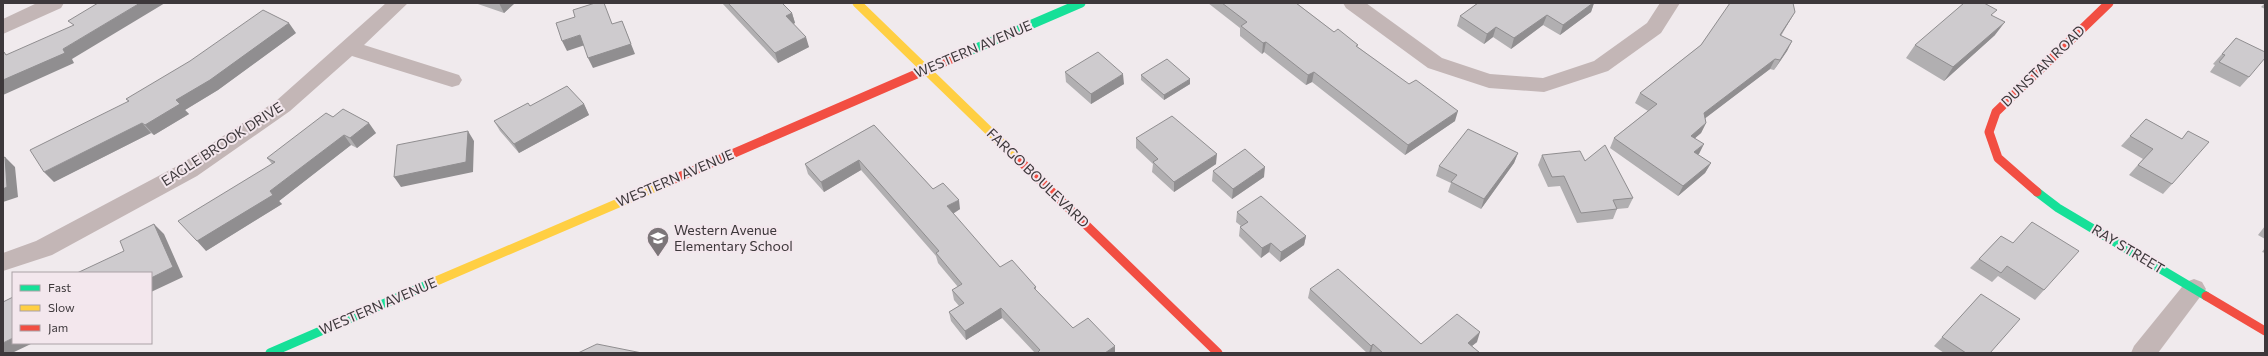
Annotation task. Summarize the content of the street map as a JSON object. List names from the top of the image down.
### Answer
{
  "streets": {
    "street": [
      "WESTERN AVENUE",
      "DUNSTAN ROAD",
      "EAGLE BROOK DRIVE",
      "FARGO BOULEVARD",
      "RAY STREET"
    ]
  },
  "crossings": [
    ["WESTERN AVENUE", "FARGO BOULEVARD"],
    ["DUNSTAN ROAD", "RAY STREET"]
  ],
  "places": {
    "school or university": ["Western Avenue Elementary School"]
  },
  "legend": ["Fast", "Slow", "Jam"]
}
